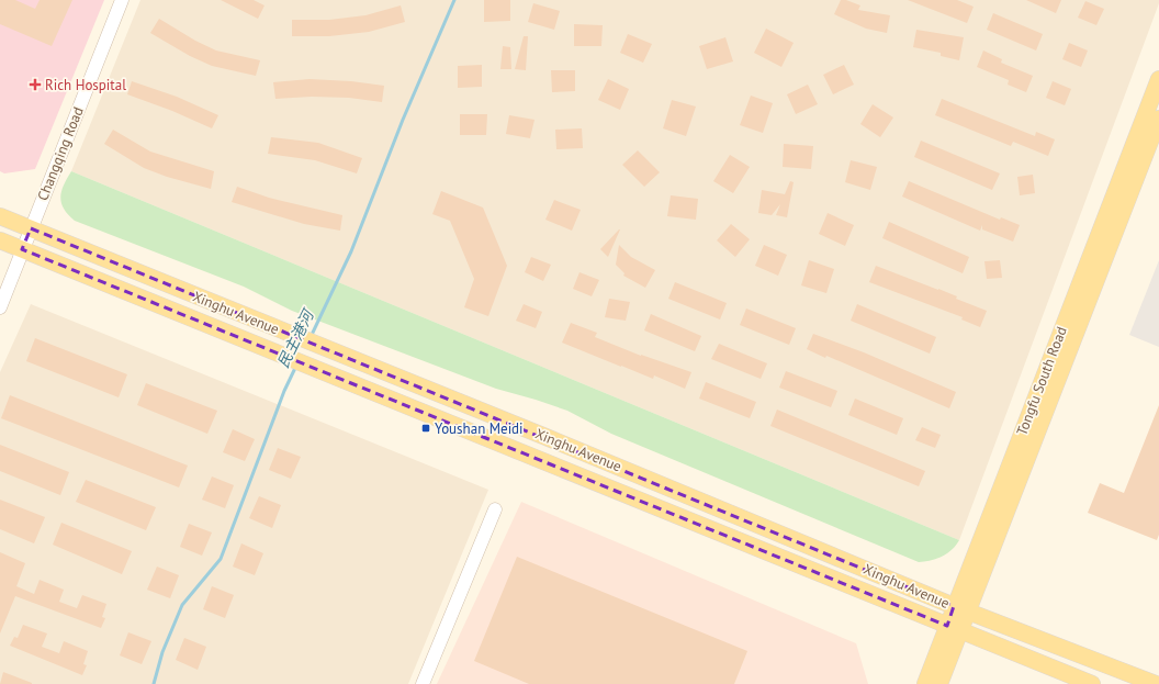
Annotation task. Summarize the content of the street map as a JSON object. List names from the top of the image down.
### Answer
{
  "streets": {
    "main road": ["Xinghu Avenue", "Tongfu South Road"],
    "street": ["Changqing Road"]
  },
  "crossings": [
    ["Changqing Road", "Xinghu Avenue"],
    ["Xinghu Avenue", "Tongfu South Road"]
  ],
  "water": ["民主港河"],
  "places": {
    "health": ["Rich Hospital"],
    "transit": ["Youshan Meidi"]
  }
}
